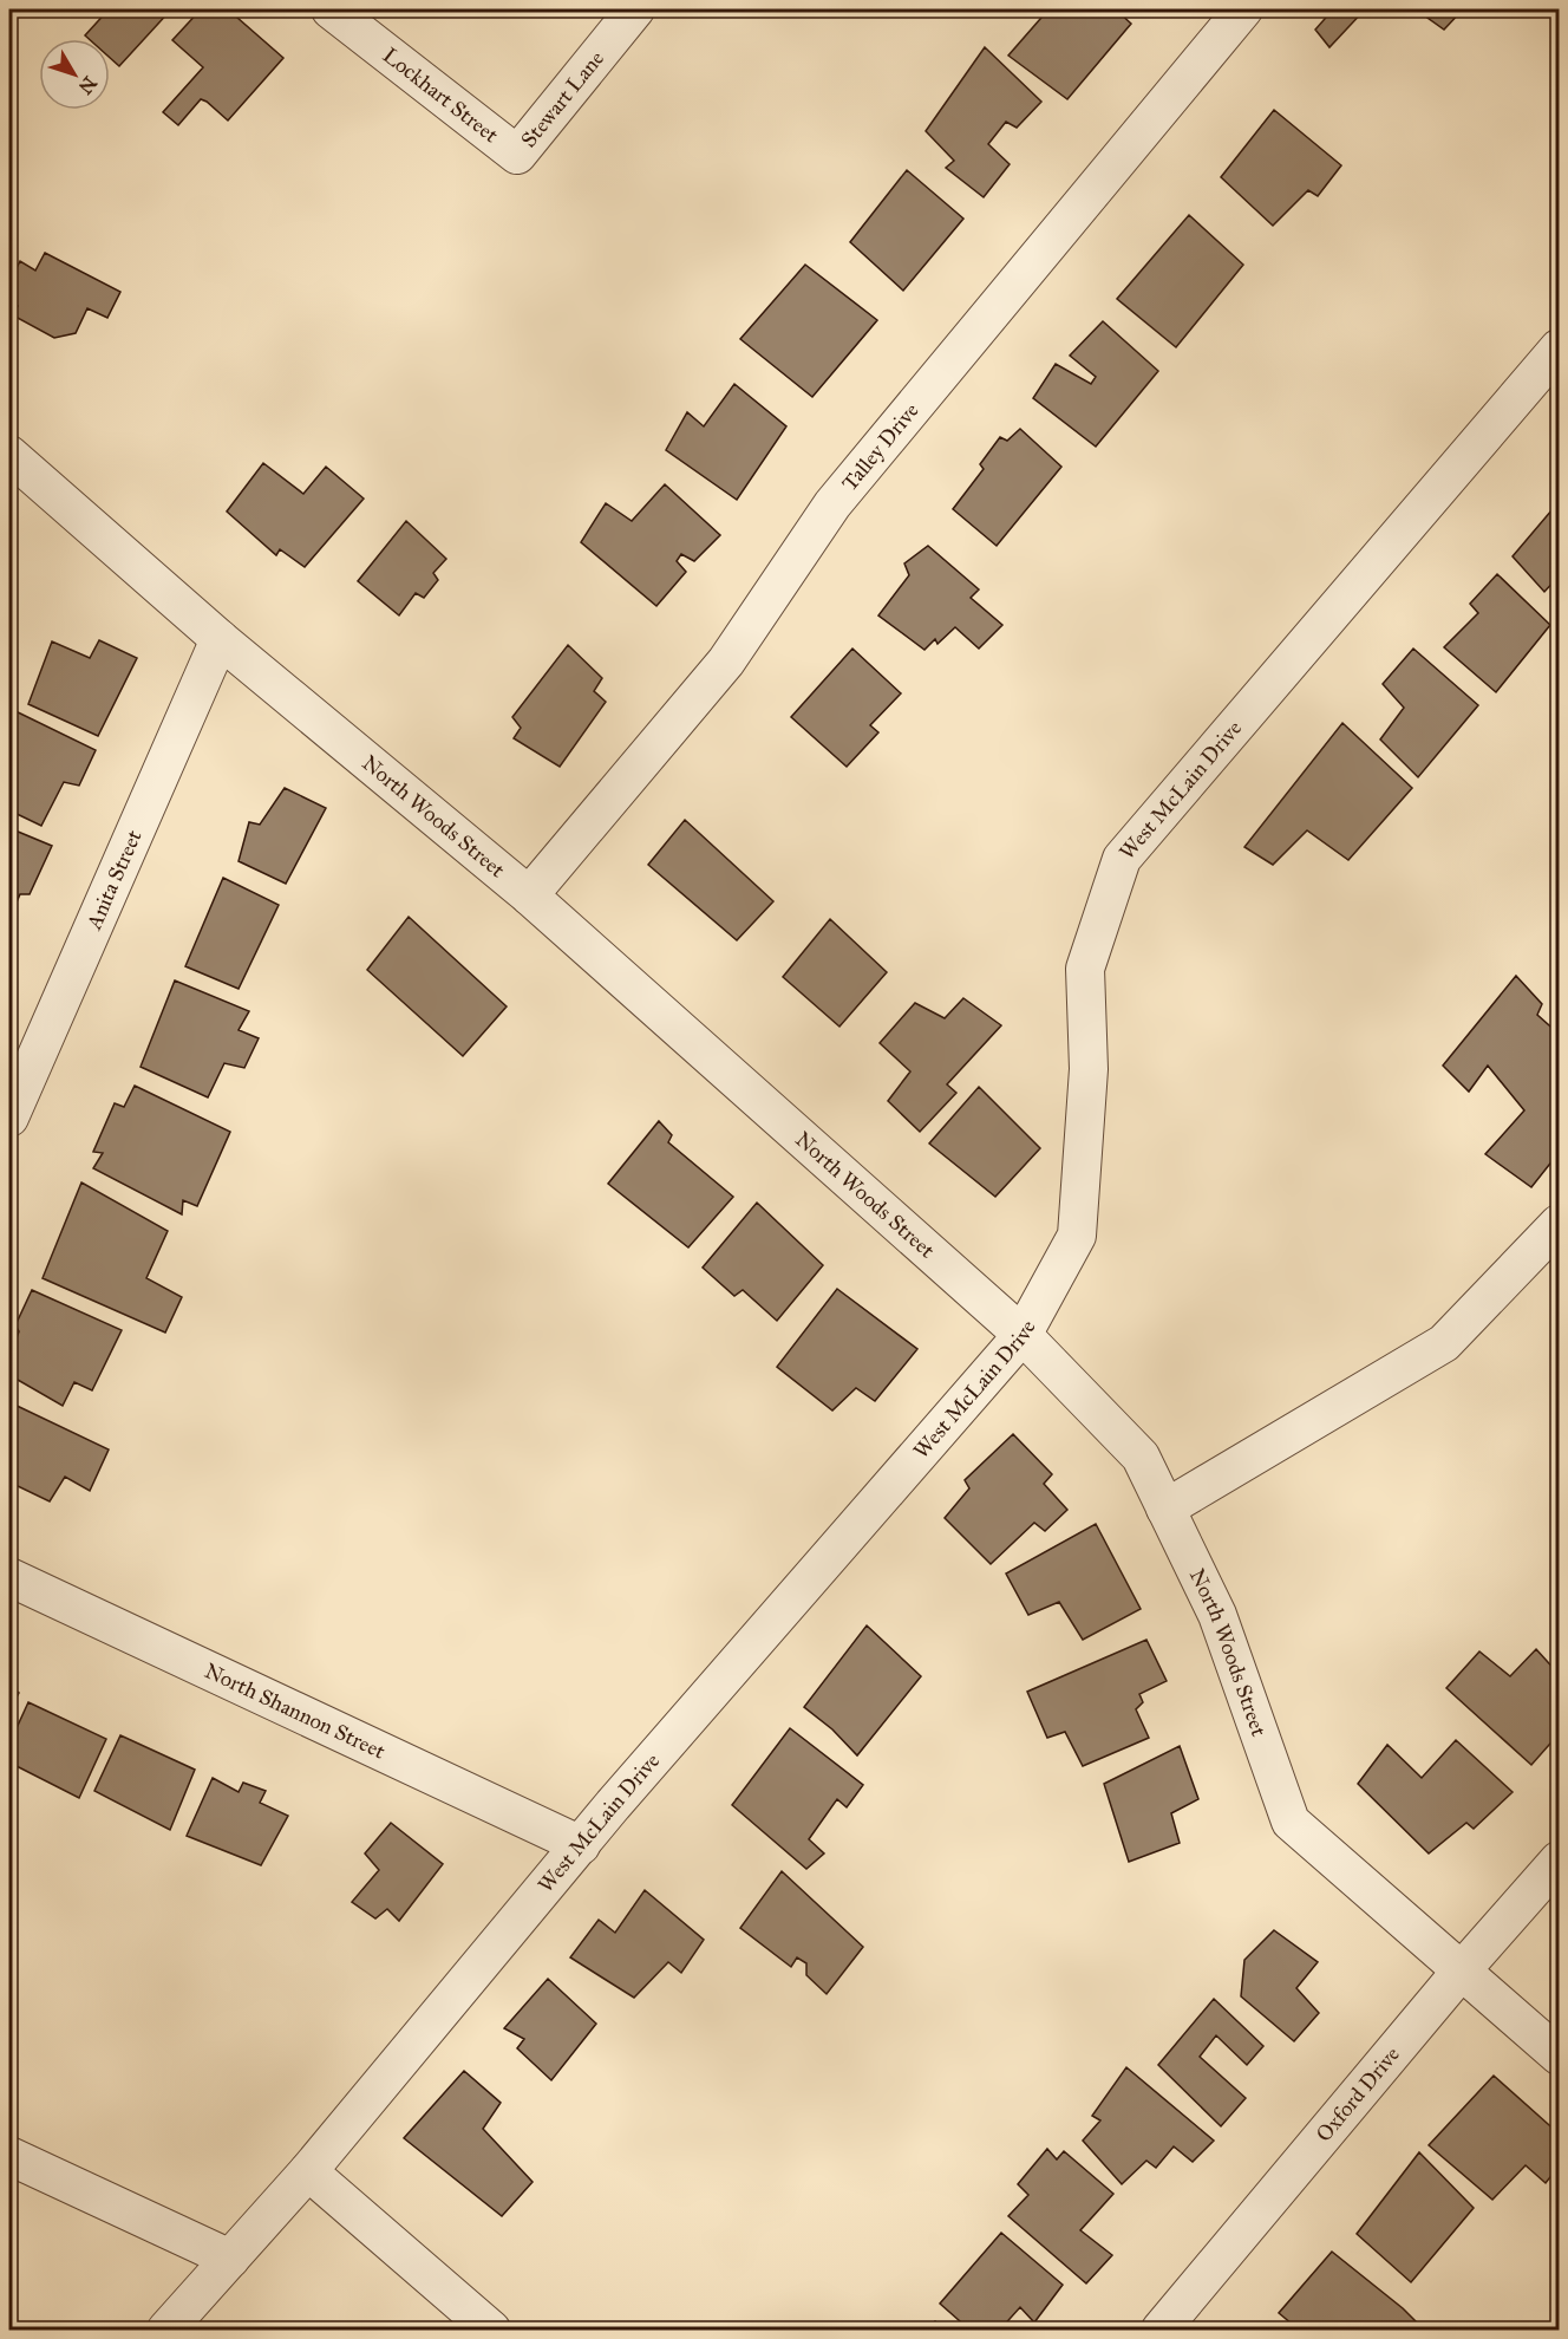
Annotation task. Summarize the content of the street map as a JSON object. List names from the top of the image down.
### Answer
{
  "streets": {
    "street": [
      "Lockhart Street",
      "Stewart Lane",
      "Talley Drive",
      "West McLain Drive",
      "North Woods Street",
      "Anita Street",
      "North Shannon Street",
      "Oxford Drive"
    ]
  },
  "crossings": [
    ["Lockhart Street", "Stewart Lane"],
    ["Talley Drive", "North Woods Street"],
    ["West McLain Drive", "North Woods Street"],
    ["West McLain Drive", "North Shannon Street"],
    ["North Woods Street", "Anita Street"],
    ["North Woods Street", "Oxford Drive"]
  ],
  "north": "bottom right"
}
